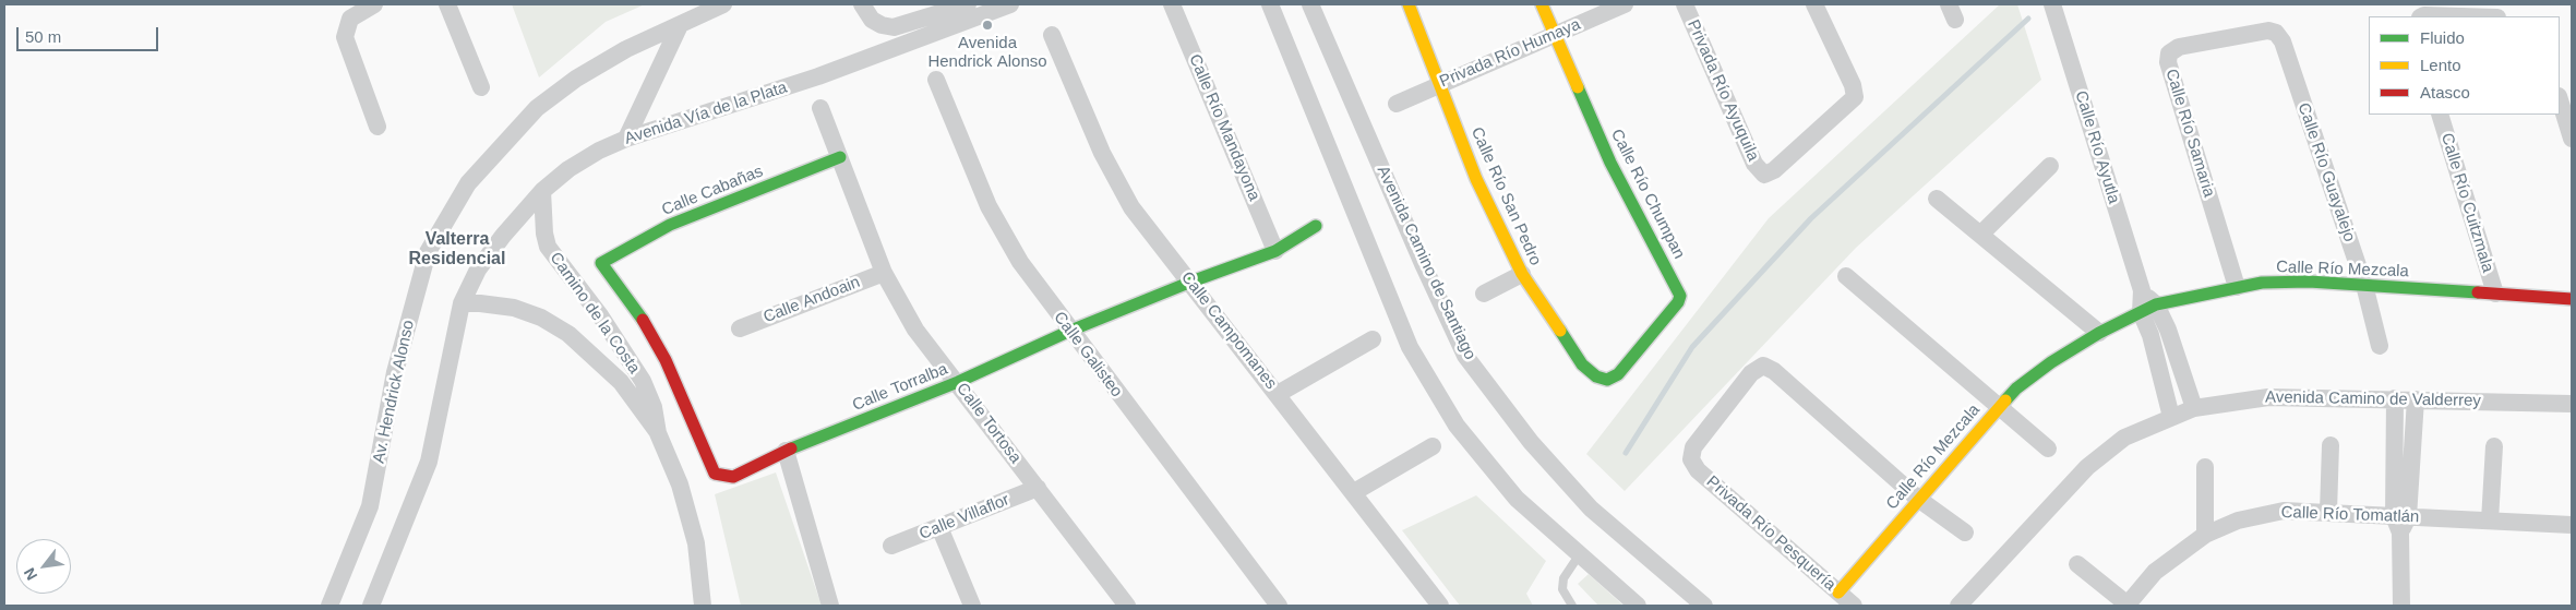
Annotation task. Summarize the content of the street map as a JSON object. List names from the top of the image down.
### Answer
{
  "streets": {
    "street": [
      "Privada Río Humaya",
      "Privada Río Ayuquila",
      "Avenida Vía de la Plata",
      "Calle Río Mandayona",
      "Calle Río Samaria",
      "Calle Río Ayutla",
      "Calle Río Guayalejo",
      "Calle Cabañas",
      "Calle Río Chumpan",
      "Calle Río San Pedro",
      "Calle Río Cuitzmala",
      "Avenida Camino de Santiago",
      "Calle Río Mezcala",
      "Calle Andoain",
      "Camino de la Costa",
      "Calle Campomanes",
      "Calle Galisteo",
      "Calle Torralba",
      "Av. Hendrick Alonso",
      "Avenida Camino de Valderrey",
      "Calle Tortosa",
      "Calle Río Tomatlán",
      "Calle Villaflor",
      "Privada Río Pesquería"
    ]
  },
  "crossings": [
    ["Privada Río Humaya", "Calle Río Chumpan"],
    ["Privada Río Humaya", "Calle Río San Pedro"],
    ["Avenida Vía de la Plata", "Camino de la Costa"],
    ["Calle Río Mandayona", "Calle Torralba"],
    ["Calle Río Samaria", "Calle Río Guayalejo"],
    ["Calle Río Samaria", "Calle Río Mezcala"],
    ["Calle Río Ayutla", "Calle Río Mezcala"],
    ["Calle Río Ayutla", "Avenida Camino de Valderrey"],
    ["Calle Río Guayalejo", "Calle Río Mezcala"],
    ["Calle Cabañas", "Calle Torralba"],
    ["Calle Cabañas", "Calle Tortosa"],
    ["Calle Río Chumpan", "Calle Río San Pedro"],
    ["Calle Río Cuitzmala", "Calle Río Mezcala"],
    ["Calle Río Mezcala", "Privada Río Pesquería"],
    ["Calle Andoain", "Calle Tortosa"],
    ["Calle Campomanes", "Calle Torralba"],
    ["Calle Galisteo", "Calle Torralba"],
    ["Calle Torralba", "Calle Tortosa"],
    ["Calle Tortosa", "Calle Villaflor"]
  ],
  "districts": ["Valterra Residencial"],
  "places": ["Avenida Hendrick Alonso"],
  "legend": ["Fluido", "Lento", "Atasco"],
  "scale_bar": "50 m",
  "north": "bottom left"
}
